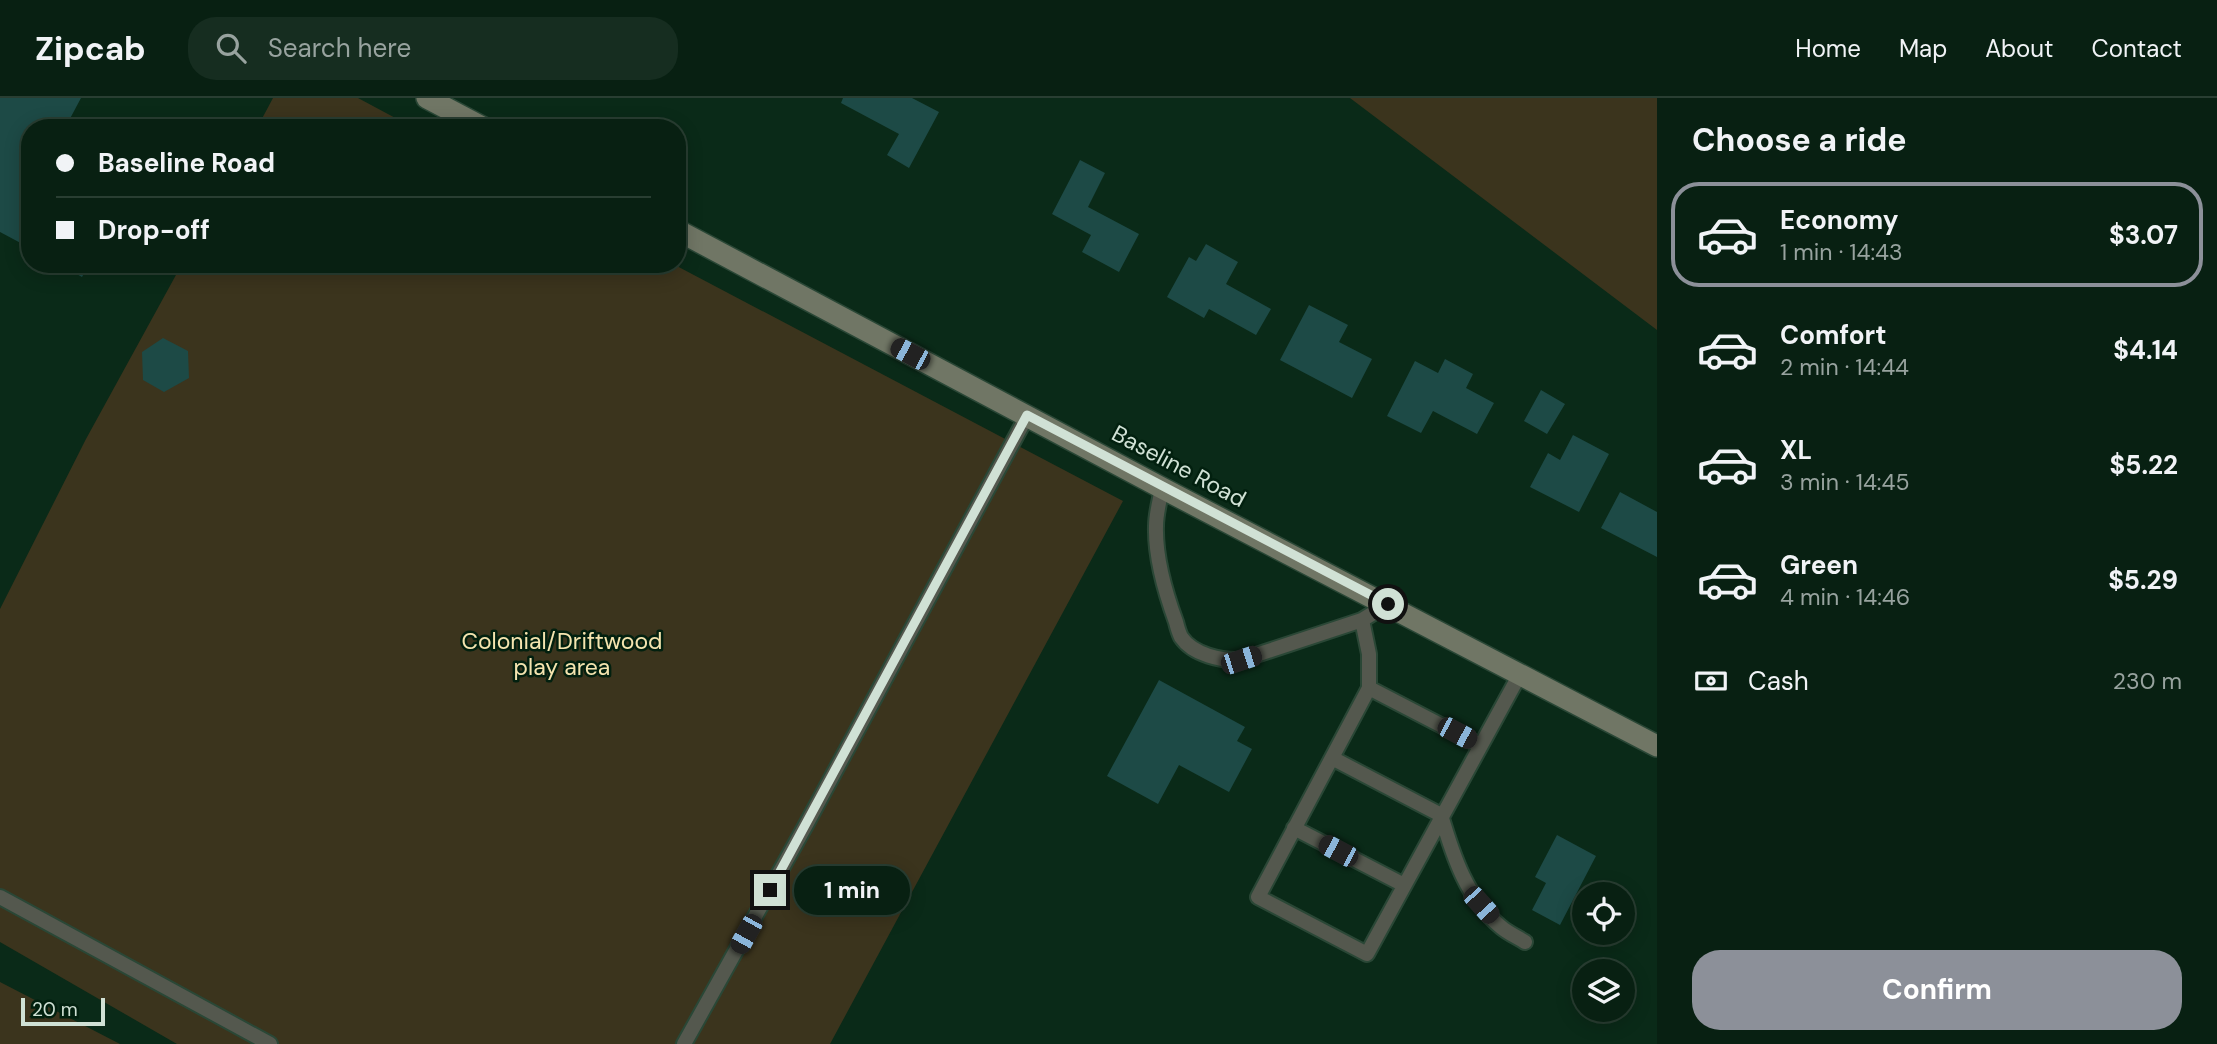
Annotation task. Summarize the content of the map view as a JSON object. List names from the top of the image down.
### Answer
{
  "streets": {
    "street": ["Baseline Road"]
  },
  "parks": ["Colonial/Driftwood play area"],
  "scale_bar": "20 m",
  "page": {
    "header": "Zipcab",
    "search": "Search here",
    "nav": [
      "Home",
      "Map",
      "About",
      "Contact"
    ],
    "heading": "Choose a ride",
    "banner": ["Baseline Road", "Drop-off"],
    "list": [
      {
        "name": "Economy",
        "note": "1 min · 14:43",
        "value": "$3.07"
      },
      {
        "name": "Comfort",
        "note": "2 min · 14:44",
        "value": "$4.14"
      },
      {
        "name": "XL",
        "note": "3 min · 14:45",
        "value": "$5.22"
      },
      {
        "name": "Green",
        "note": "4 min · 14:46",
        "value": "$5.29"
      }
    ],
    "pay": ["Cash", "230 m"],
    "bubble": "1 min",
    "buttons": "Confirm",
    "scale": "20 m"
  }
}
